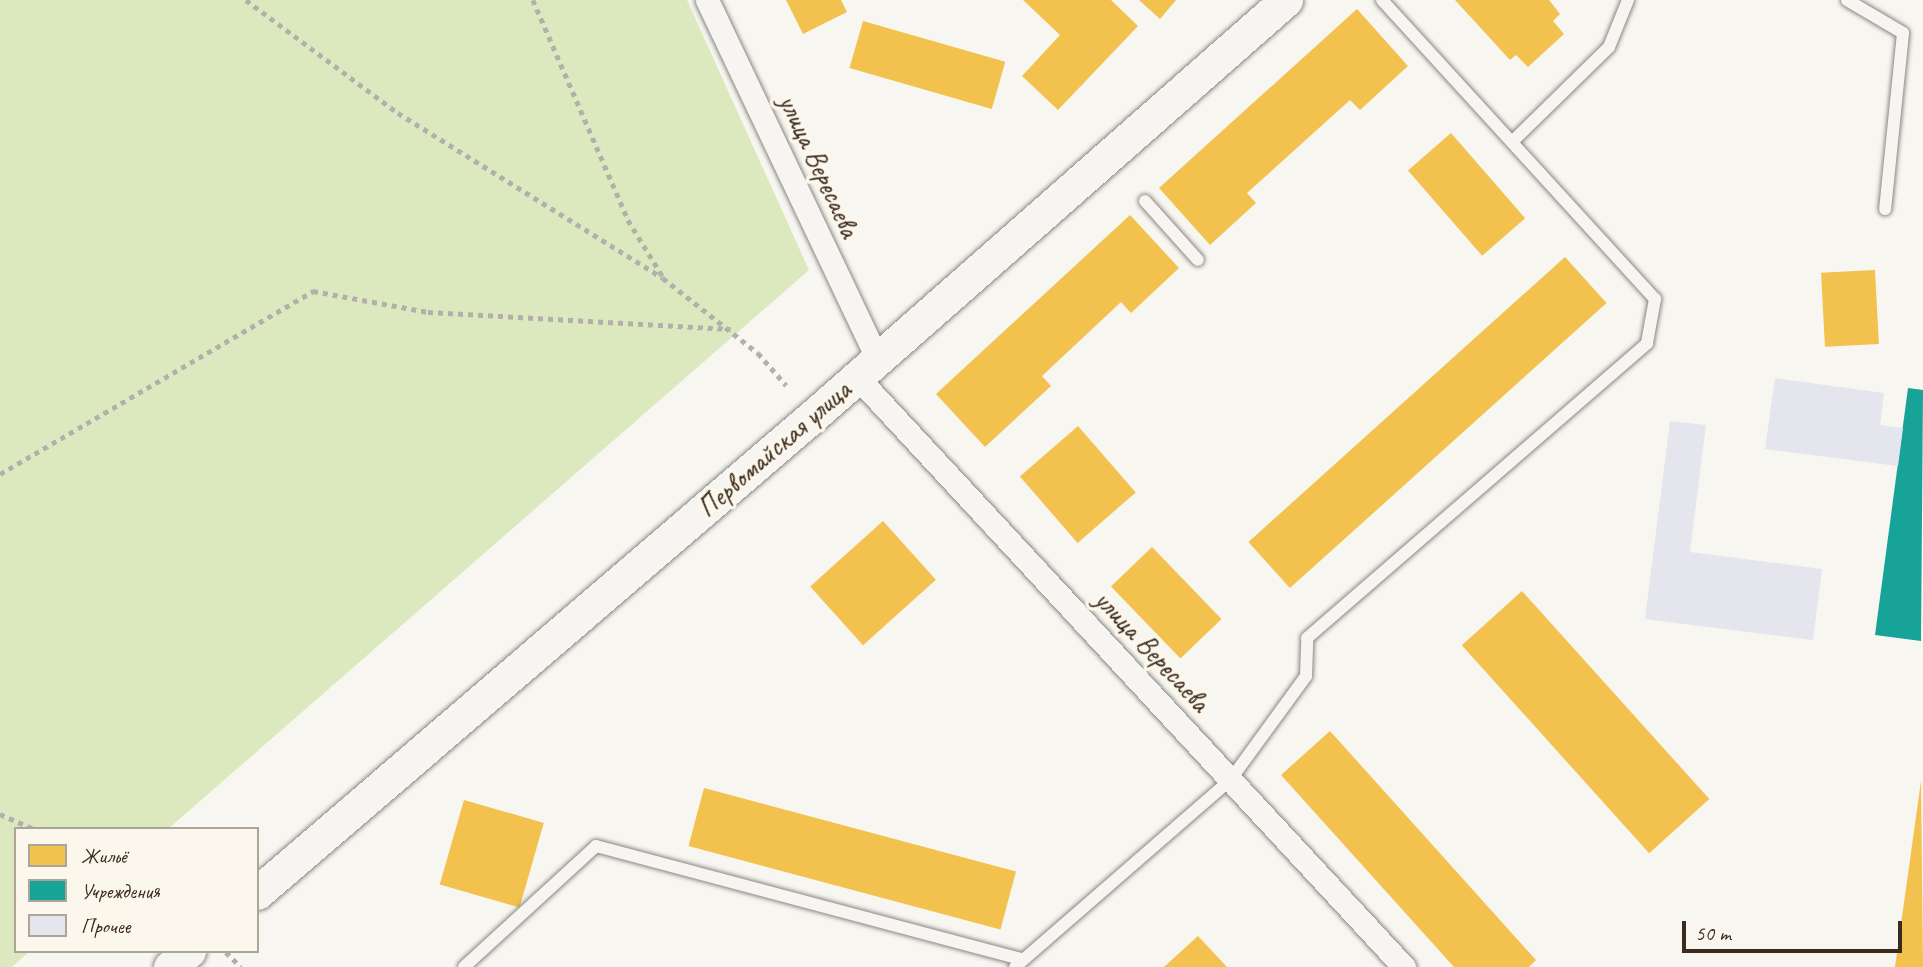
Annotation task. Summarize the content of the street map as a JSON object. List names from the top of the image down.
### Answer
{
  "streets": {
    "main road": ["Первомайская улица"],
    "street": ["улица Вересаева"]
  },
  "crossings": [
    ["улица Вересаева", "Первомайская улица"]
  ],
  "legend": ["Жильё", "Учреждения", "Прочее"],
  "scale_bar": "50 m"
}
